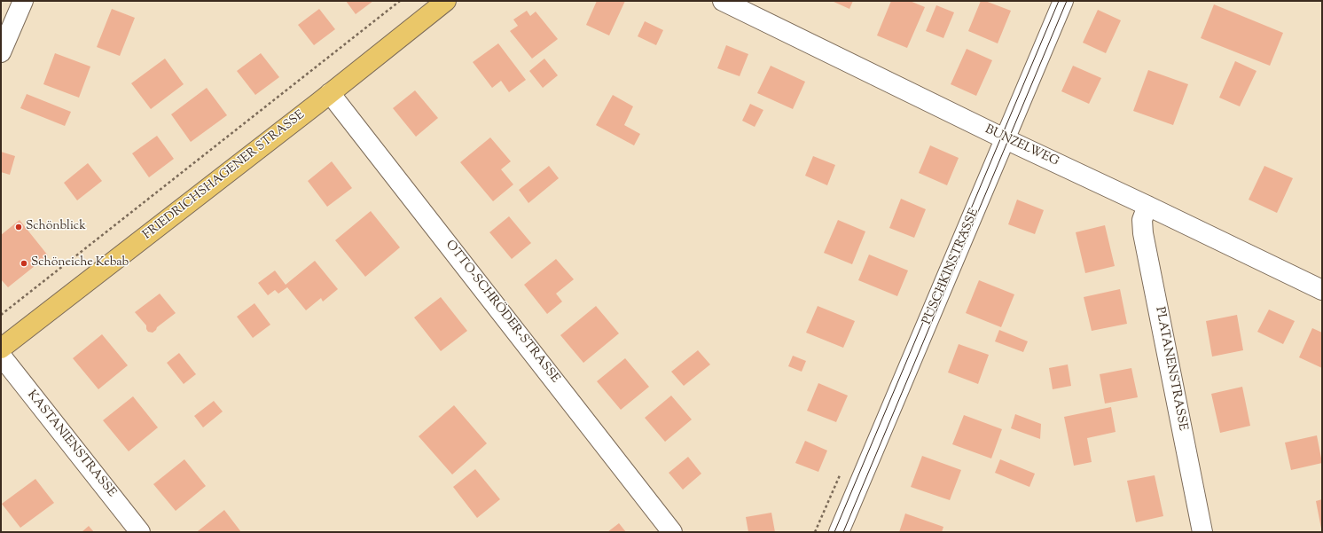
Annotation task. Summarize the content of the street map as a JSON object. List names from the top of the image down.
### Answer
{
  "streets": {
    "main road": ["FRIEDRICHSHAGENER STRASSE"],
    "street": [
      "BUNZELWEG",
      "PUSCHKINSTRASSE",
      "OTTO-SCHRÖDER-STRASSE",
      "PLATANENSTRASSE",
      "KASTANIENSTRASSE"
    ]
  },
  "crossings": [
    ["BUNZELWEG", "PUSCHKINSTRASSE"],
    ["BUNZELWEG", "PLATANENSTRASSE"],
    ["FRIEDRICHSHAGENER STRASSE", "OTTO-SCHRÖDER-STRASSE"]
  ],
  "places": ["Schönblick", "Schöneiche Kebab"]
}
